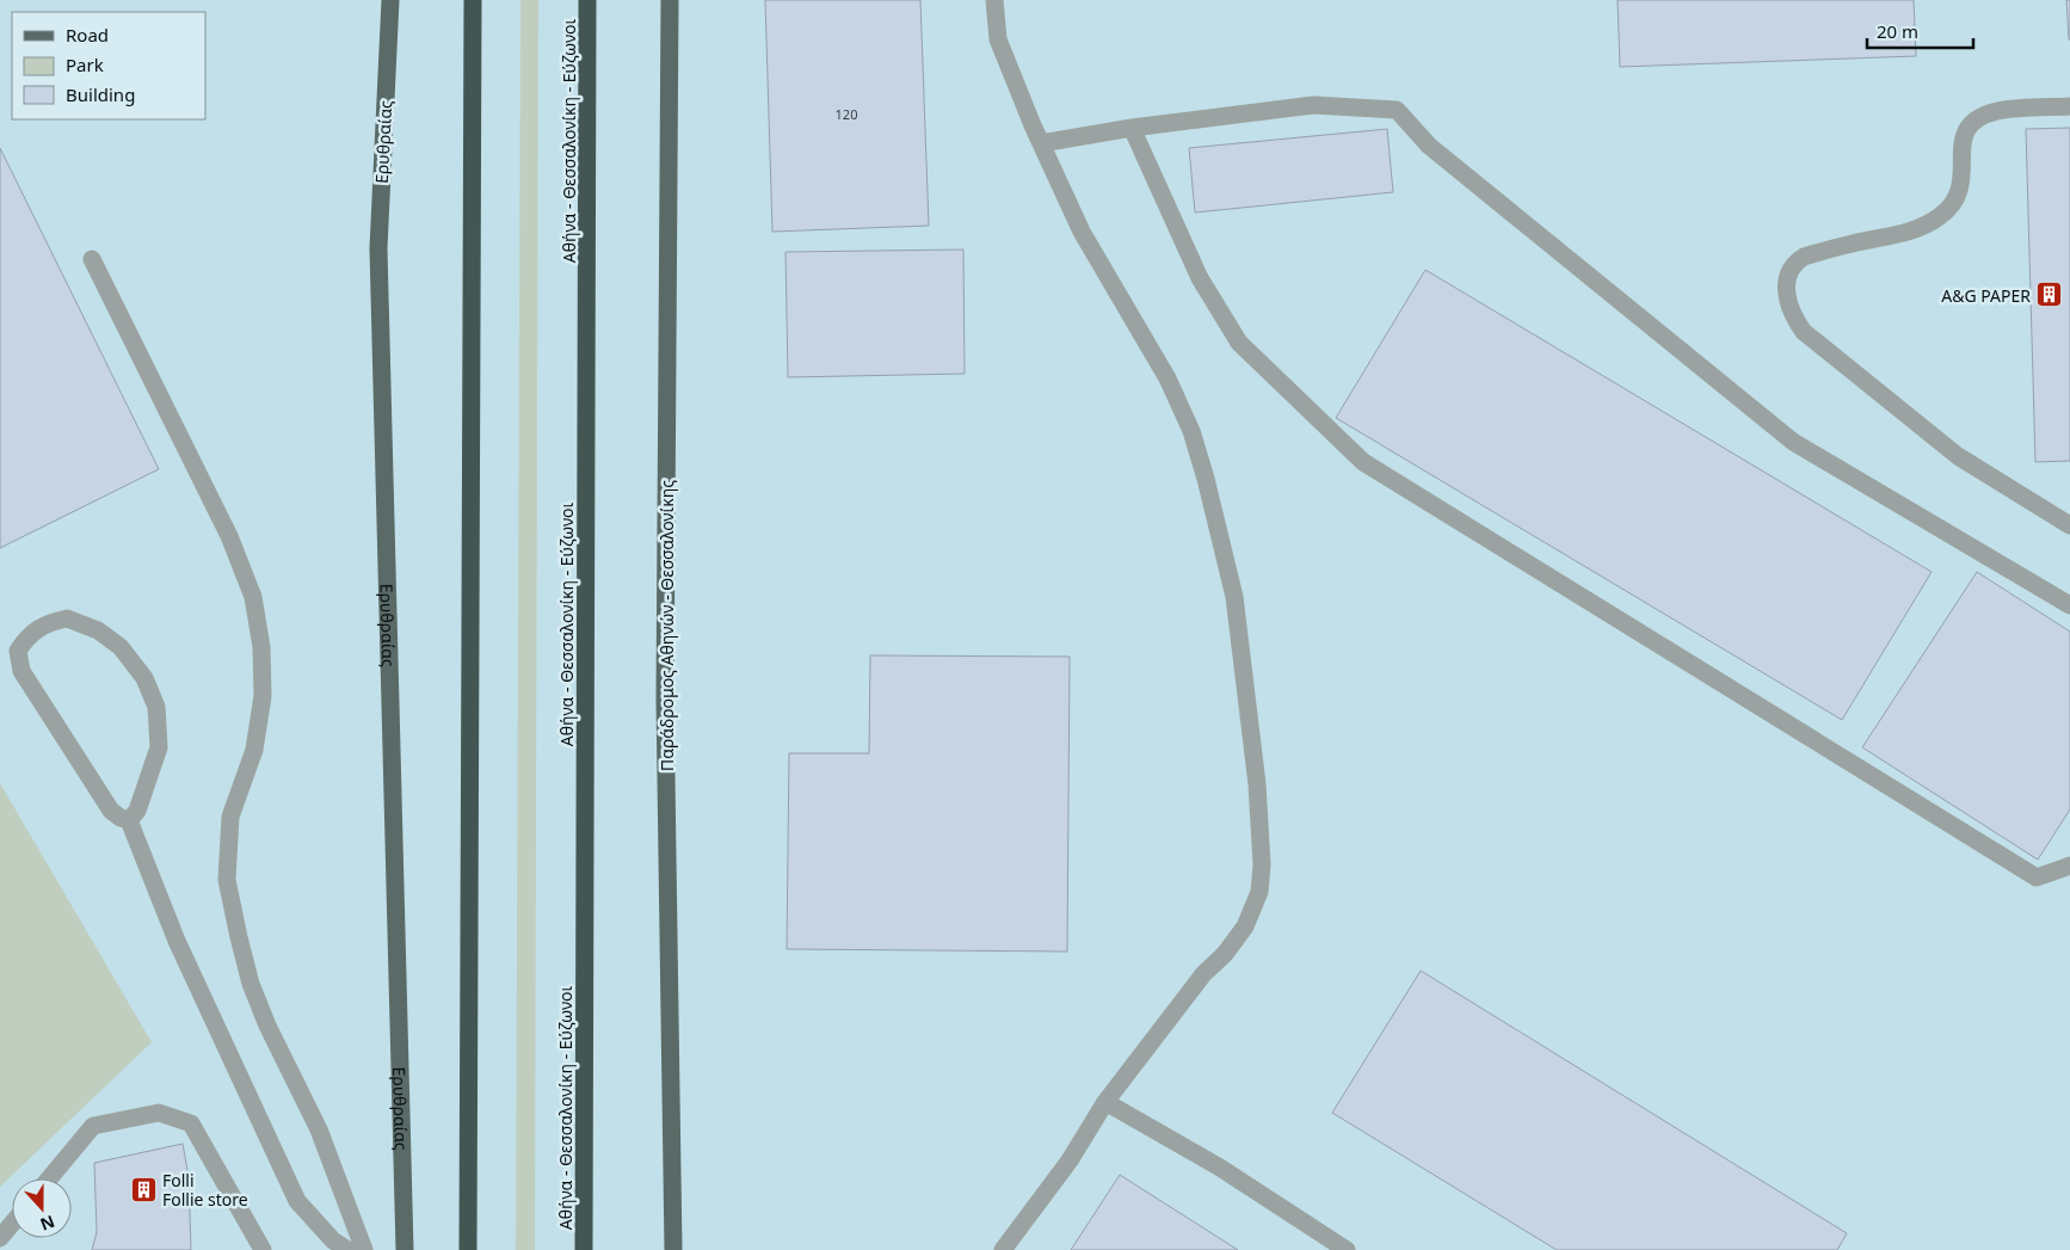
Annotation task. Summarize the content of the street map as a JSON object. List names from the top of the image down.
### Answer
{
  "streets": {
    "highway": ["Αθήνα - Θεσσαλονίκη - Εύζωνοι"],
    "main road": ["Ερυθραίας", "Παράδρομος Αθηνών - Θεσσαλονίκης"]
  },
  "places": {
    "building": ["A&G PAPER", "Folli Follie store"]
  },
  "house_numbers": ["120"],
  "legend": ["Road", "Park", "Building"],
  "scale_bar": "20 m",
  "north": "bottom"
}
